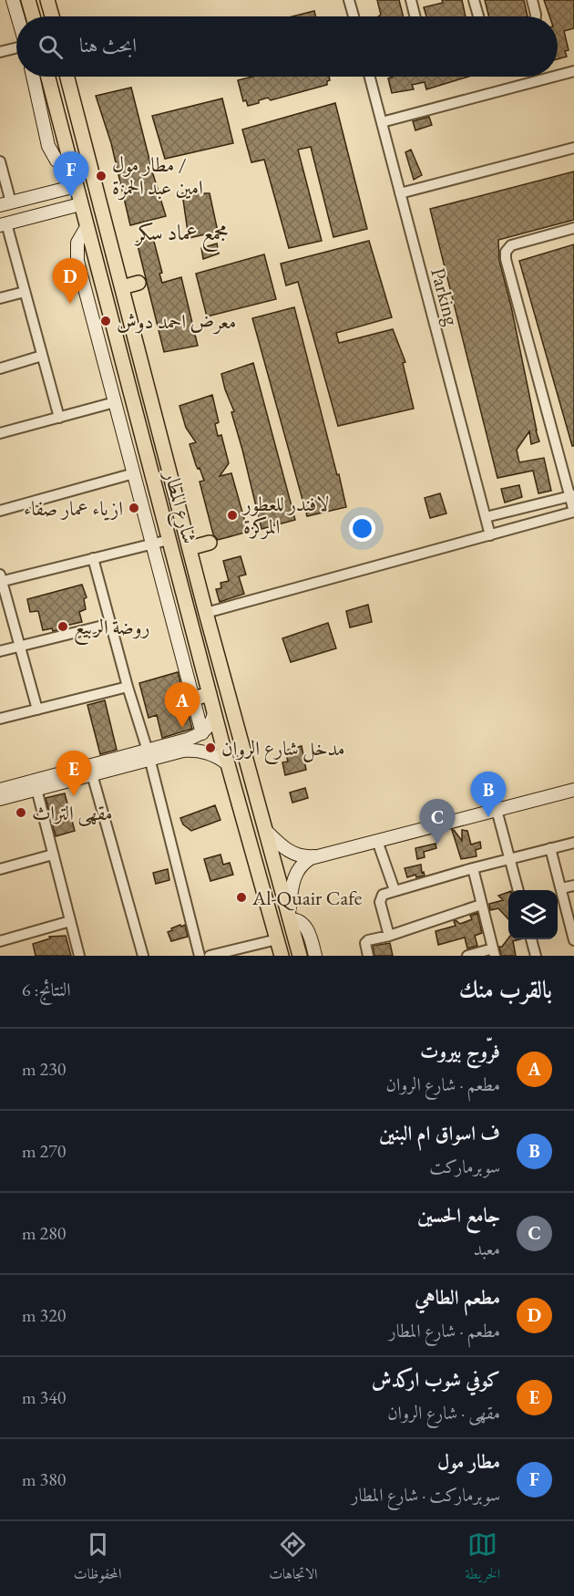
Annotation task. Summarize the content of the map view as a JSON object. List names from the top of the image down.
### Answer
{
  "streets": {
    "main road": ["شارع المطار"],
    "street": ["Parking"]
  },
  "districts": ["مجمع عماد سكر"],
  "places": [
    "مطار مول / امين عبد الحمزة",
    "معرض احمد دوش",
    "ازياء عمار صفاء",
    "لافندر للعطور المركزة",
    "روضة الربيع",
    "مدخل شارع الروان",
    "مقهى التراث",
    "Al-Quair Cafe"
  ],
  "page": {
    "search": "ابحث هنا",
    "pins": [
      "F",
      "D",
      "A",
      "E",
      "B",
      "C"
    ],
    "heading": ["بالقرب منك", "النتائج: 6"],
    "list": [
      {
        "mark": "A",
        "name": "فرّوج بيروت",
        "note": "مطعم · شارع الروان",
        "value": "230 m"
      },
      {
        "mark": "B",
        "name": "ف اسواق ام البنين",
        "note": "سوبرماركت",
        "value": "270 m"
      },
      {
        "mark": "C",
        "name": "جامع الحسين",
        "note": "معبد",
        "value": "280 m"
      },
      {
        "mark": "D",
        "name": "مطعم الطاهي",
        "note": "مطعم · شارع المطار",
        "value": "320 m"
      },
      {
        "mark": "E",
        "name": "كوفي شوب اركدش",
        "note": "مقهى · شارع الروان",
        "value": "340 m"
      },
      {
        "mark": "F",
        "name": "مطار مول",
        "note": "سوبرماركت · شارع المطار",
        "value": "380 m"
      }
    ],
    "nav": ["الخريطة", "الاتجاهات", "المحفوظات"]
  }
}
